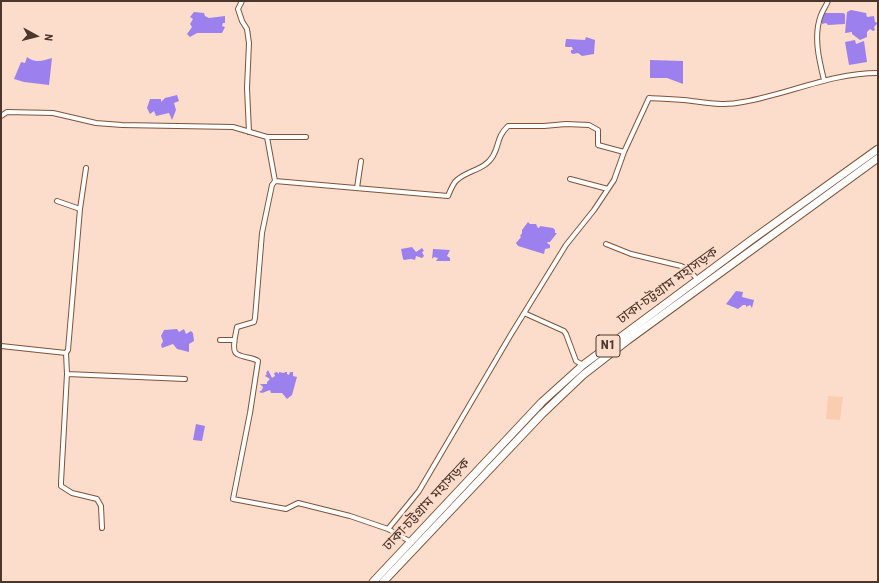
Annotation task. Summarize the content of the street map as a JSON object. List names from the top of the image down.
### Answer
{
  "streets": {
    "highway": ["ঢাকা-চট্টগ্রাম মহাসড়ক", "N1"]
  },
  "north": "right"
}
